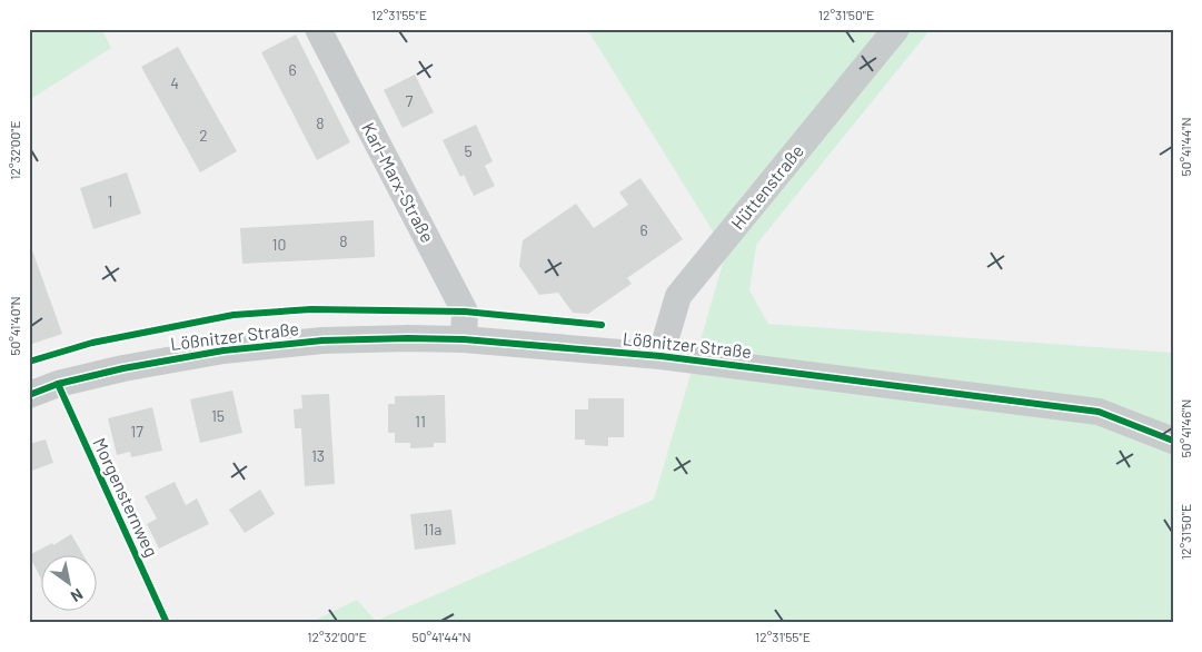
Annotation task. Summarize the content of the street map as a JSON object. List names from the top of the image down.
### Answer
{
  "streets": {
    "street": ["Karl-Marx-Straße", "Hüttenstraße", "Lößnitzer Straße"],
    "cycle path": ["Morgensternweg"]
  },
  "crossings": [
    ["Karl-Marx-Straße", "Lößnitzer Straße"],
    ["Hüttenstraße", "Lößnitzer Straße"]
  ],
  "house_numbers": [
    "6",
    "4",
    "7",
    "8",
    "2",
    "5",
    "1",
    "6",
    "8",
    "10",
    "15",
    "11",
    "17",
    "13",
    "11a"
  ],
  "north": "bottom right",
  "coordinates": [
    "12°31'55\"E",
    "12°31'50\"E",
    "50°41'44\"N",
    "12°32'00\"E",
    "50°41'40\"N",
    "50°41'46\"N"
  ]
}
